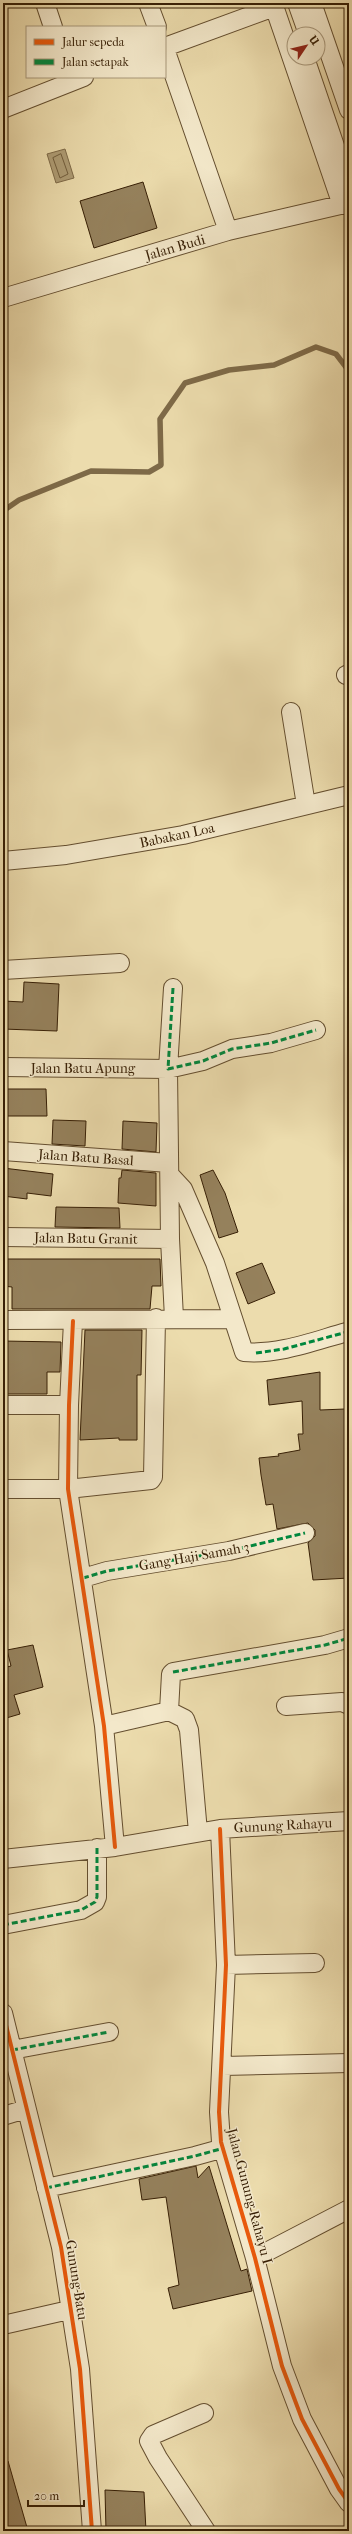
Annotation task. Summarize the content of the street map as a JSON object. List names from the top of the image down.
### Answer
{
  "streets": {
    "street": [
      "Jalan Budi",
      "Babakan Loa",
      "Jalan Batu Apung",
      "Jalan Batu Basal",
      "Jalan Batu Granit",
      "Gang Haji Samah 3",
      "Gunung Rahayu",
      "Jalan Gunung Rahayu I",
      "Gunung Batu"
    ]
  },
  "crossings": [
    ["Gunung Rahayu", "Jalan Gunung Rahayu I"]
  ],
  "legend": ["Jalur sepeda", "Jalan setapak"],
  "scale_bar": "20 m",
  "north": "top right"
}
